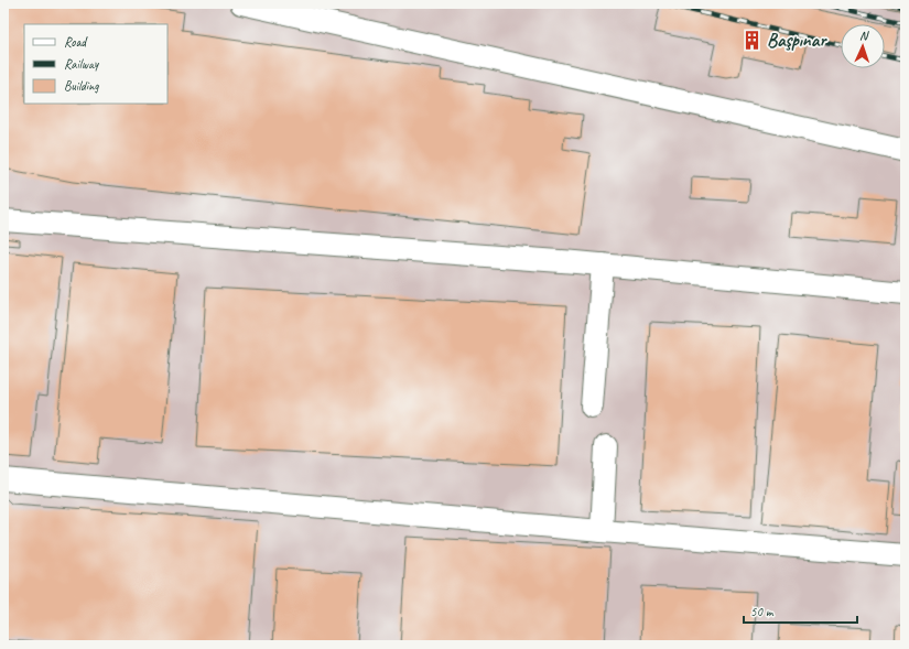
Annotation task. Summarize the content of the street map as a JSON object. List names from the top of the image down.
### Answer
{
  "places": {
    "building": ["Başpınar"]
  },
  "legend": ["Road", "Railway", "Building"],
  "scale_bar": "50 m",
  "north": "top"
}
